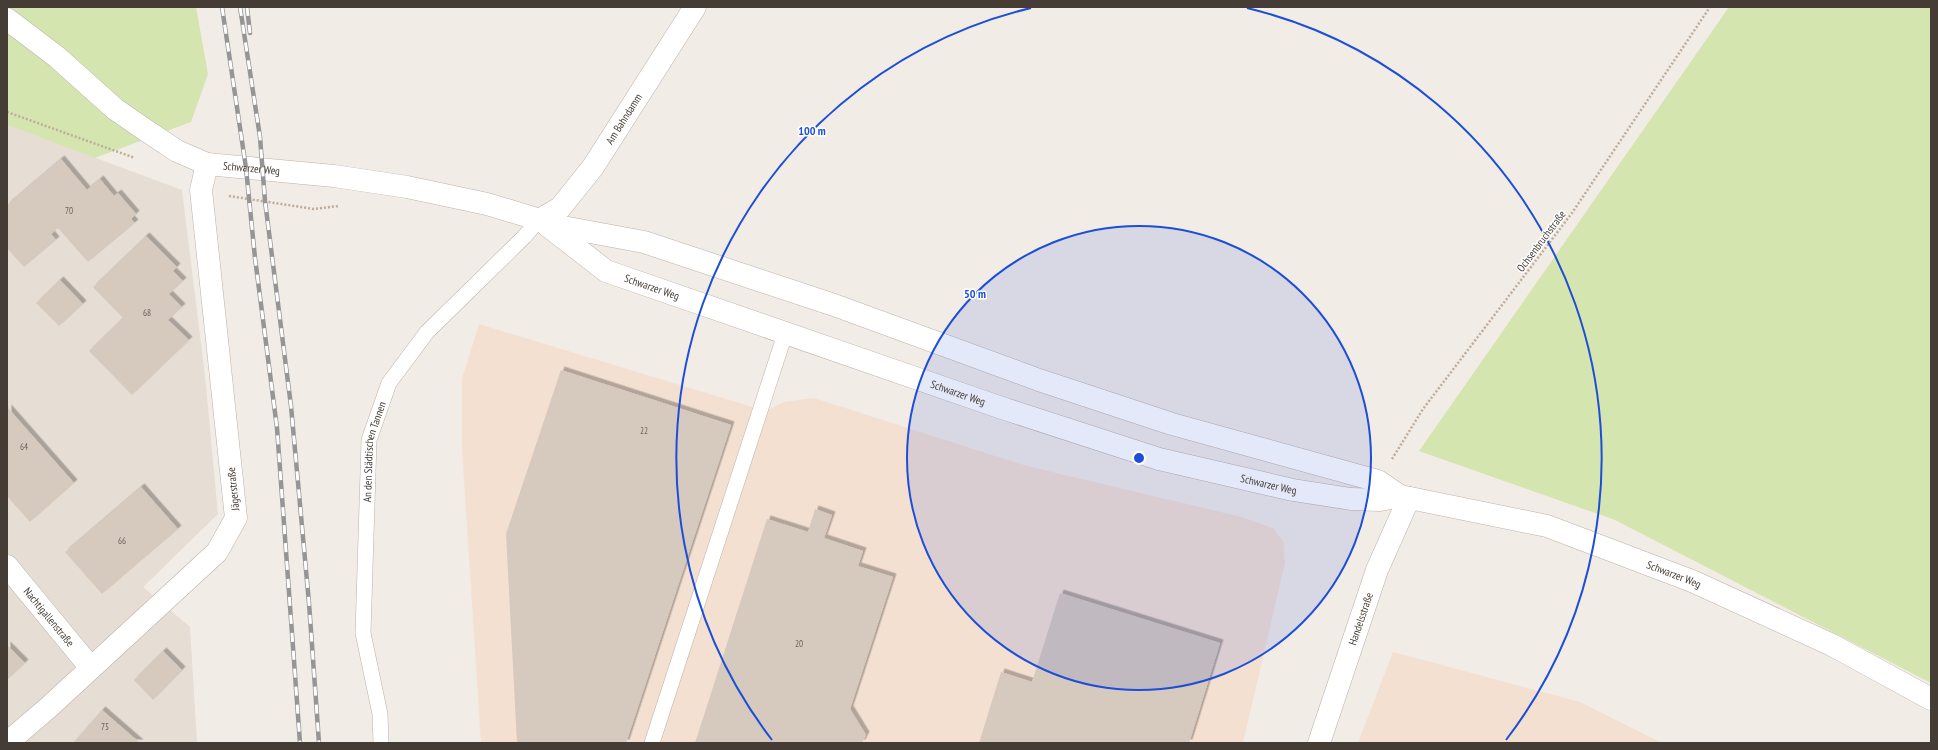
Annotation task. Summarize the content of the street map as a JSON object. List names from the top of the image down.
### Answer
{
  "streets": {
    "street": [
      "Am Bahndamm",
      "Schwarzer Weg",
      "Jägerstraße",
      "Nachtigallenstraße",
      "Handelsstraße"
    ],
    "lane": ["An den Städtischen Tannen"],
    "path": ["Ochsenbruchstraße"]
  },
  "crossings": [
    ["Am Bahndamm", "Schwarzer Weg"],
    ["Am Bahndamm", "An den Städtischen Tannen"],
    ["Schwarzer Weg", "Ochsenbruchstraße"],
    ["Schwarzer Weg", "An den Städtischen Tannen"],
    ["Schwarzer Weg", "Jägerstraße"],
    ["Schwarzer Weg", "Handelsstraße"],
    ["Jägerstraße", "Nachtigallenstraße"]
  ],
  "house_numbers": [
    "70",
    "68",
    "22",
    "64",
    "66",
    "20",
    "75"
  ],
  "rings": ["100 m", "50 m"]
}
